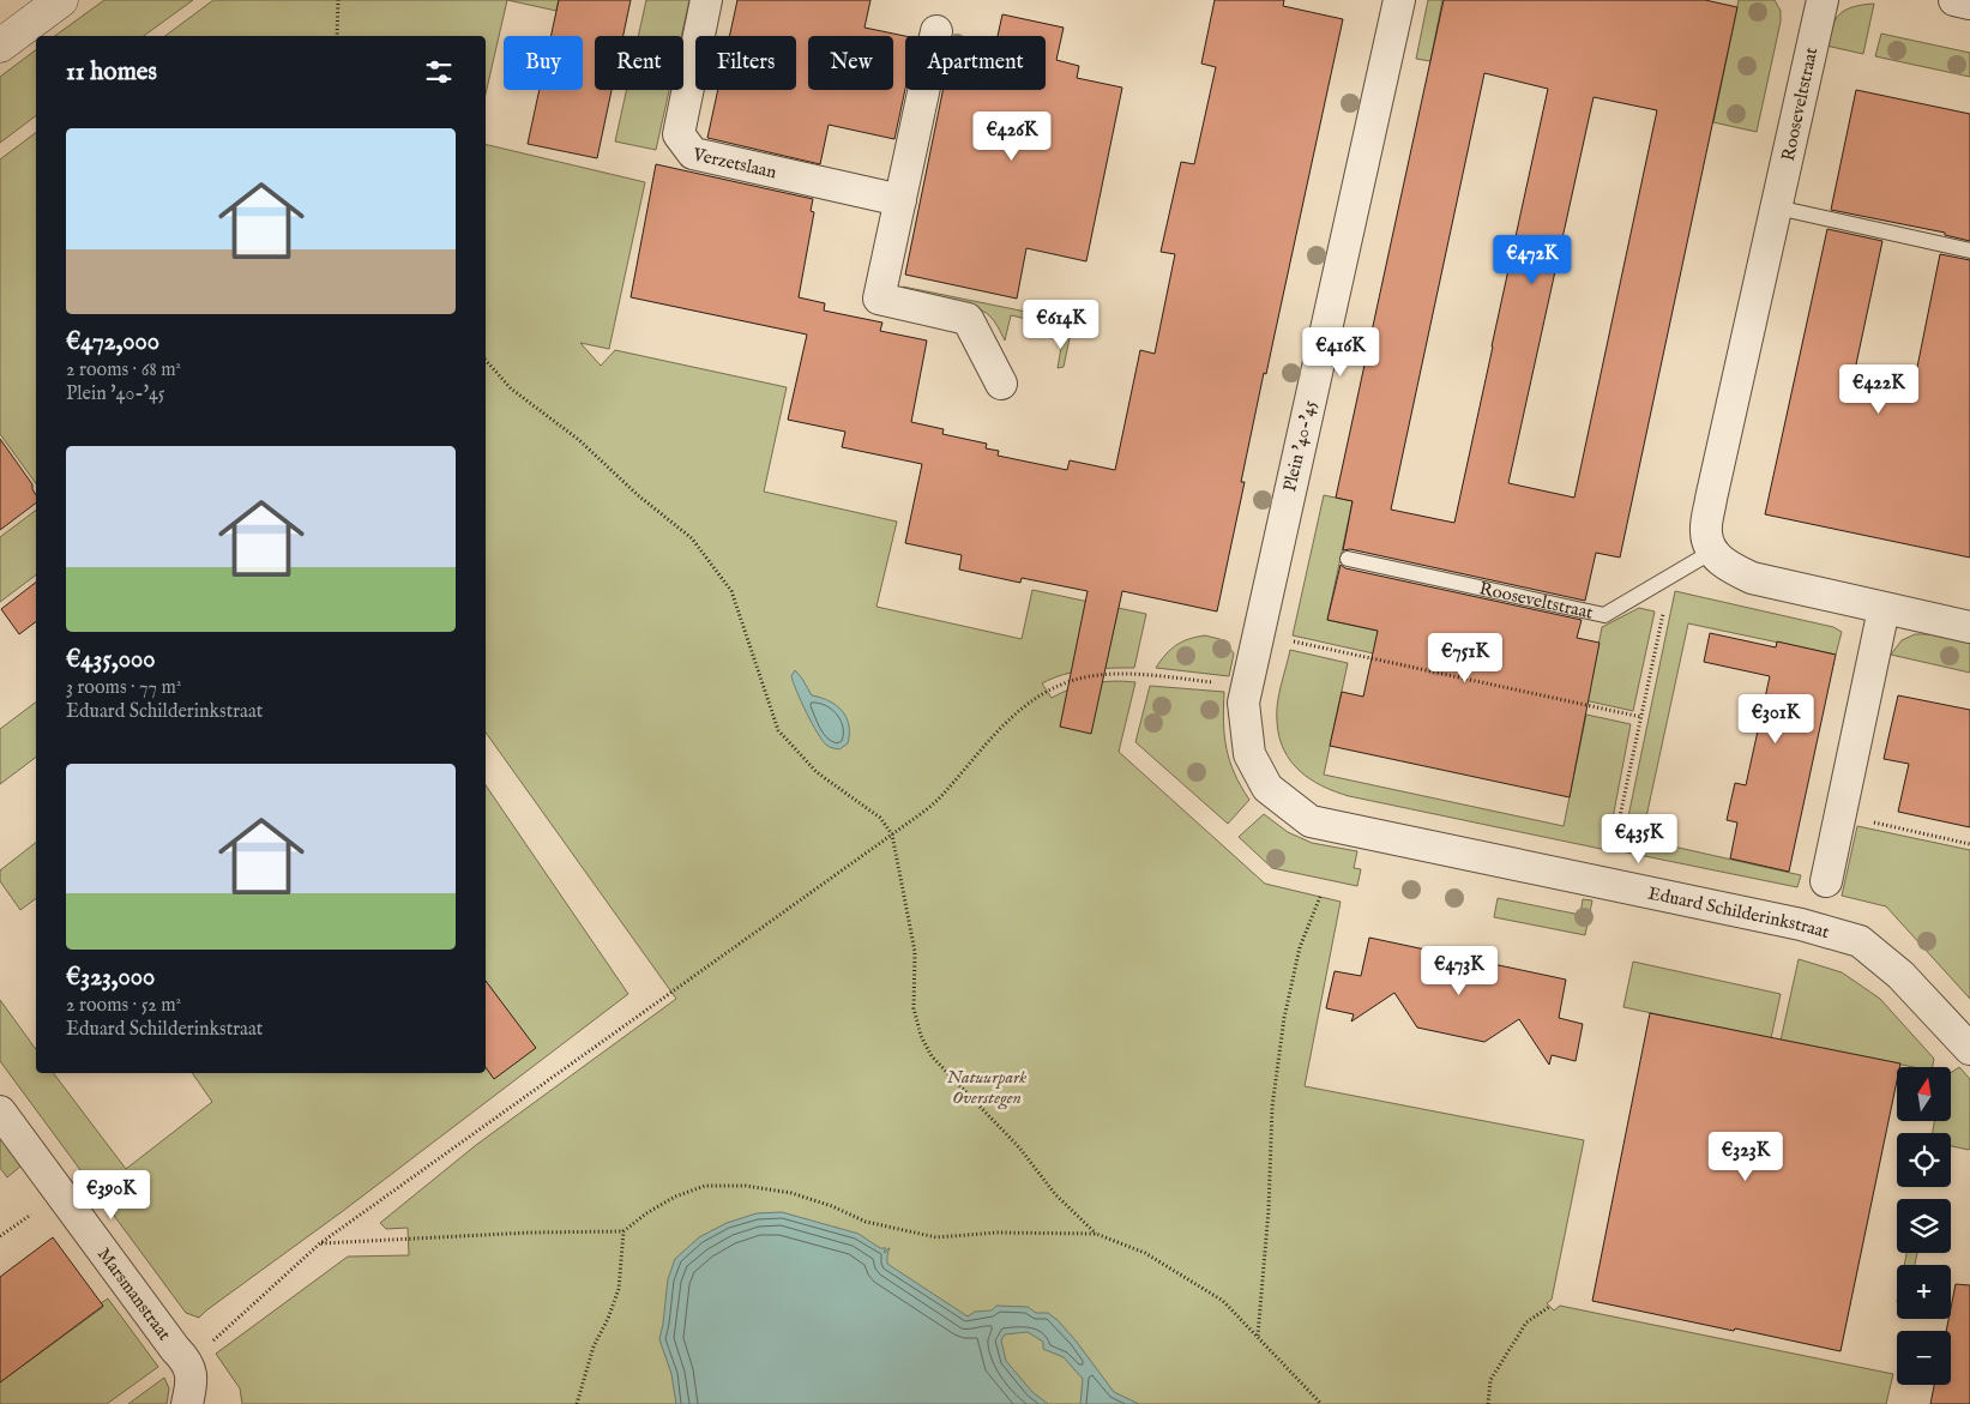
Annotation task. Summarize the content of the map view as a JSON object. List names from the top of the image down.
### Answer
{
  "streets": {
    "street": [
      "Rooseveltstraat",
      "Verzetslaan",
      "Plein '40-'45",
      "Eduard Schilderinkstraat",
      "Marsmanstraat"
    ]
  },
  "crossings": [
    ["Plein '40-'45", "Eduard Schilderinkstraat"]
  ],
  "parks": ["Natuurpark Overstegen"],
  "north": "top",
  "page": {
    "chip": [
      "Buy",
      "Rent",
      "Filters",
      "New",
      "Apartment"
    ],
    "heading": "11 homes",
    "list": [
      {
        "name": "€472,000",
        "note": "2 rooms · 68 m² · Plein '40-'45"
      },
      {
        "name": "€435,000",
        "note": "3 rooms · 77 m² · Eduard Schilderinkstraat"
      },
      {
        "name": "€323,000",
        "note": "2 rooms · 52 m² · Eduard Schilderinkstraat"
      }
    ],
    "price": [
      "€426K",
      "€472K",
      "€614K",
      "€416K",
      "€422K",
      "€751K",
      "€301K",
      "€435K",
      "€473K",
      "€323K",
      "€390K"
    ],
    "map_buttons": ["+", "−"]
  }
}
